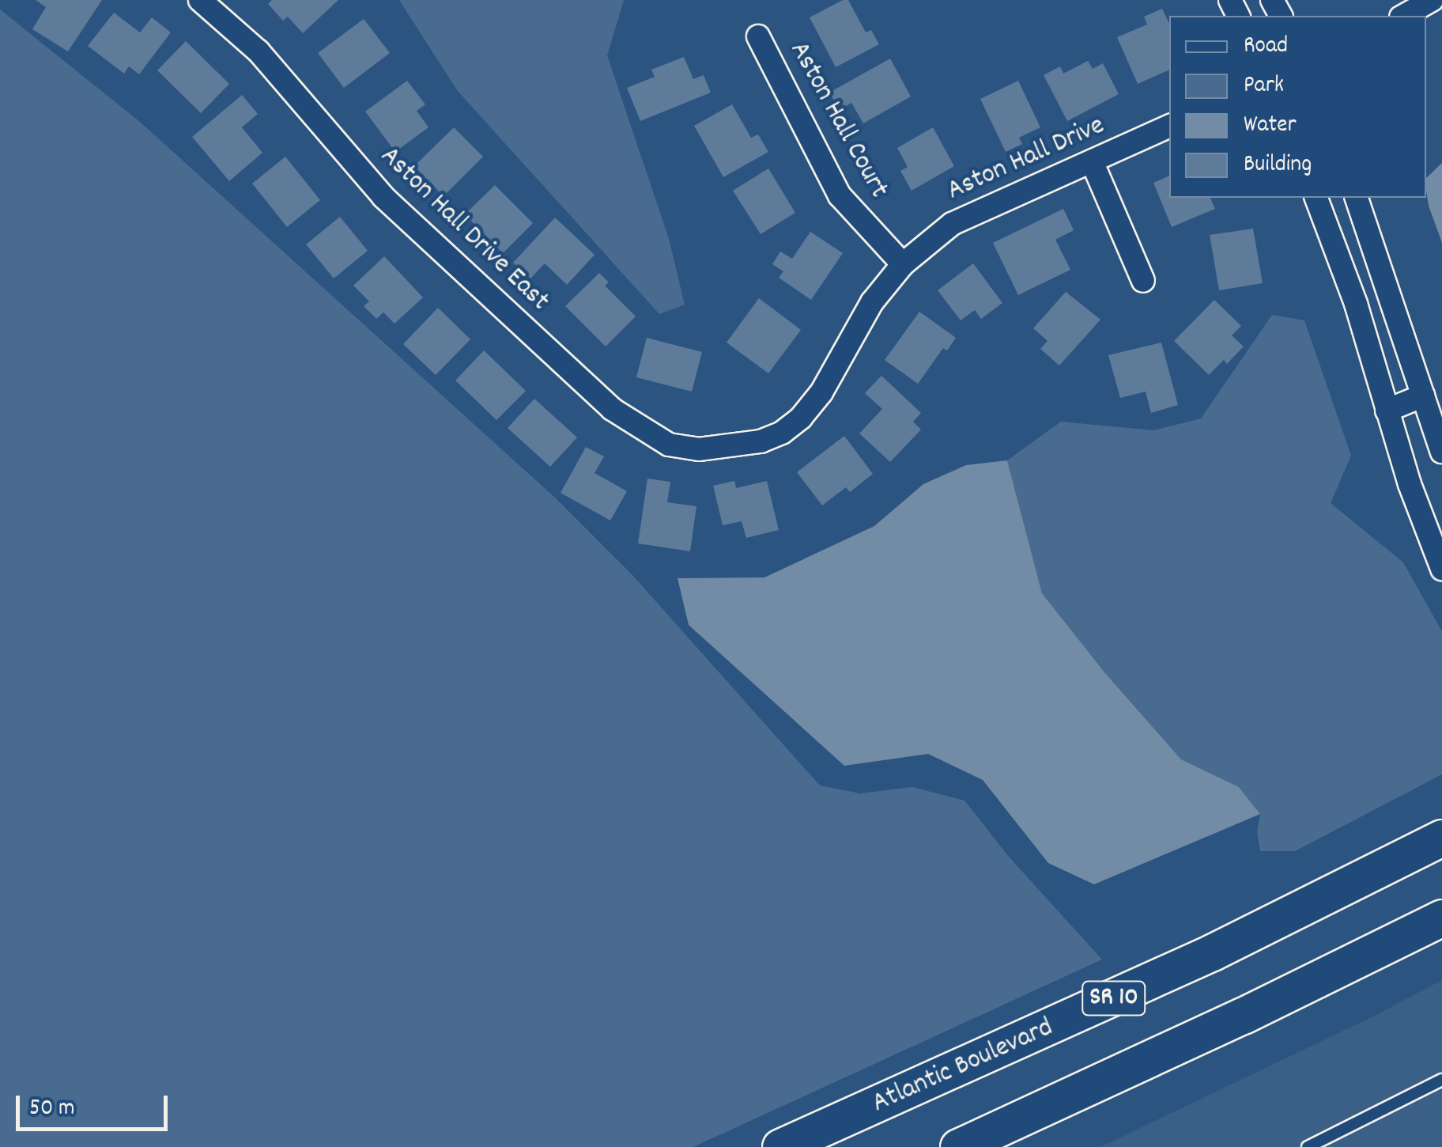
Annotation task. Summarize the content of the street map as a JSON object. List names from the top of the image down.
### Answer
{
  "streets": {
    "highway": ["SR 10", "Atlantic Boulevard"],
    "street": ["Aston Hall Court", "Aston Hall Drive", "Aston Hall Drive East"]
  },
  "crossings": [
    ["Aston Hall Court", "Aston Hall Drive"],
    ["Aston Hall Drive", "Aston Hall Drive East"]
  ],
  "legend": [
    "Road",
    "Park",
    "Water",
    "Building"
  ],
  "scale_bar": "50 m"
}
